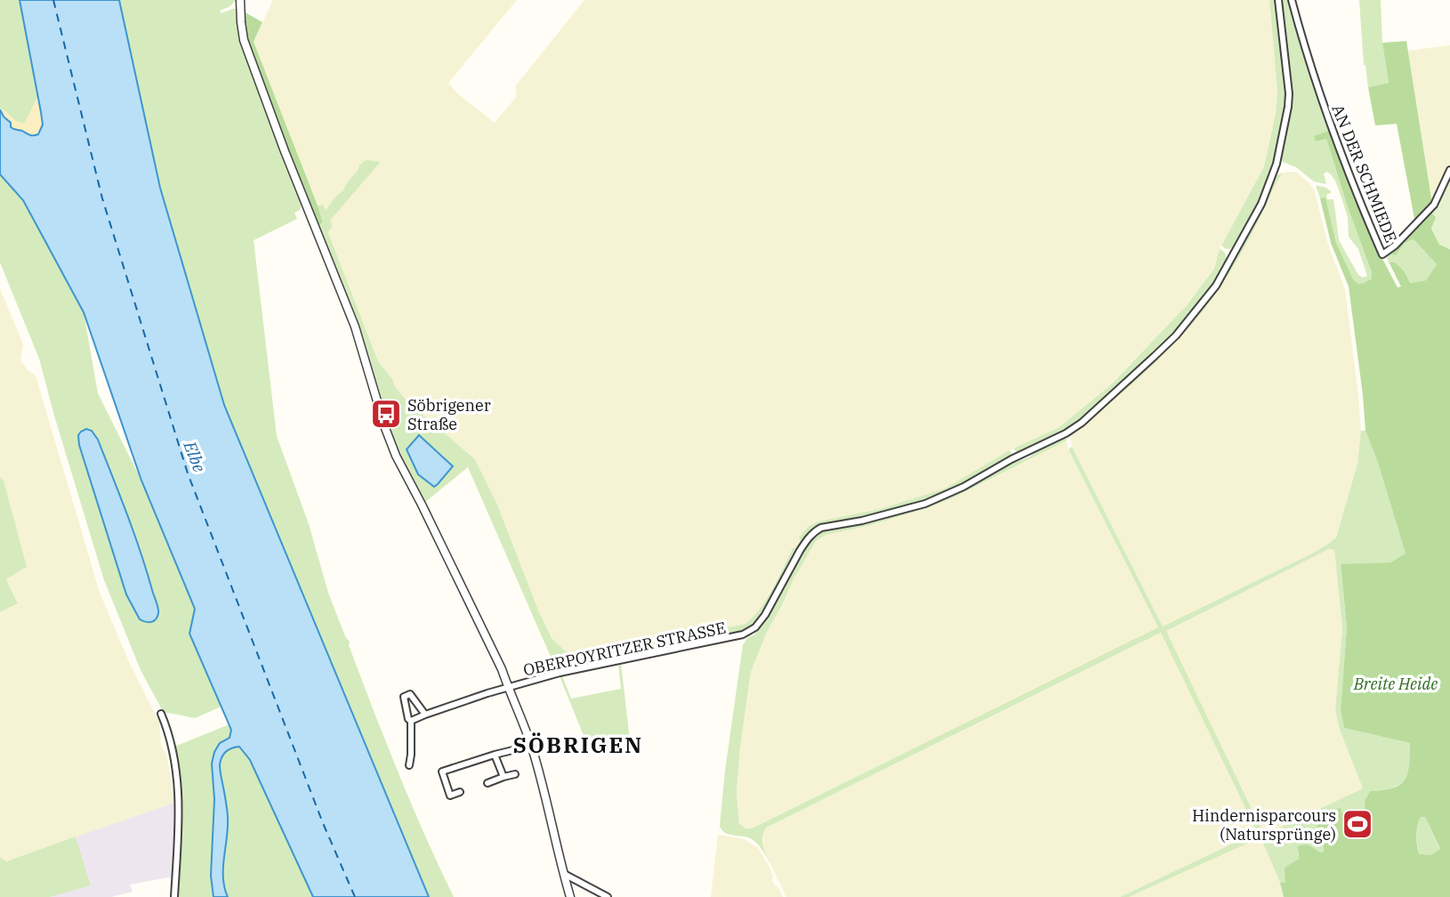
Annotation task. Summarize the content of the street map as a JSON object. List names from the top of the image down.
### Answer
{
  "streets": {
    "street": ["AN DER SCHMIEDE", "OBERPOYRITZER STRASSE"]
  },
  "districts": ["SÖBRIGEN"],
  "water": ["Elbe"],
  "parks": ["Breite Heide"],
  "places": {
    "bus stop": ["Söbrigener Straße"],
    "sports": ["Hindernisparcours (Natursprünge)"]
  }
}
